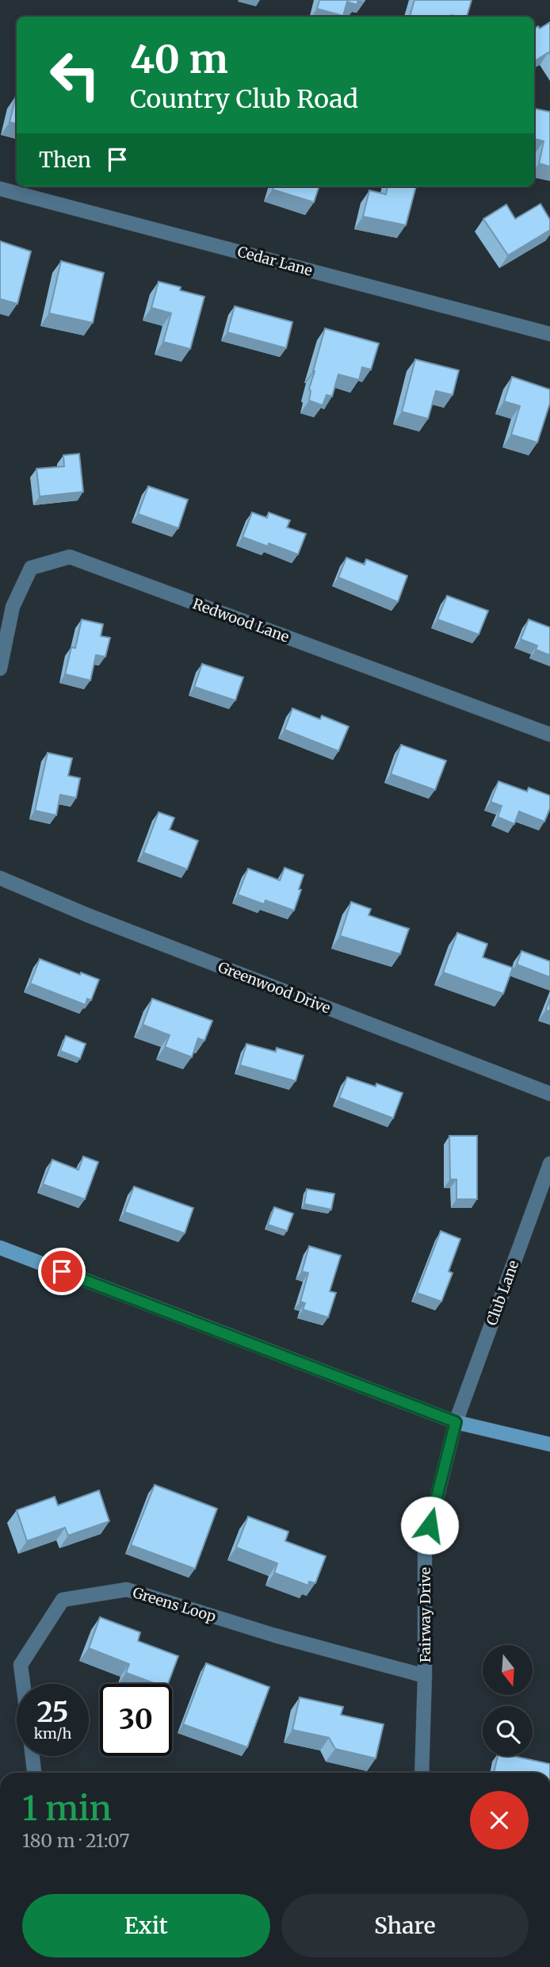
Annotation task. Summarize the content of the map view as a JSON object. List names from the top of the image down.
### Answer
{
  "streets": {
    "street": [
      "Cedar Lane",
      "Redwood Lane",
      "Greenwood Drive",
      "Club Lane",
      "Greens Loop",
      "Fairway Drive"
    ]
  },
  "crossings": [
    ["Club Lane", "Fairway Drive"],
    ["Greens Loop", "Fairway Drive"]
  ],
  "north": "bottom",
  "page": {
    "turn": ["40 m", "Country Club Road"],
    "then": "Then",
    "speed": "25 km/h",
    "limit": "30",
    "heading": ["1 min", "180 m · 21:07"],
    "buttons": ["Exit", "Share"]
  }
}
